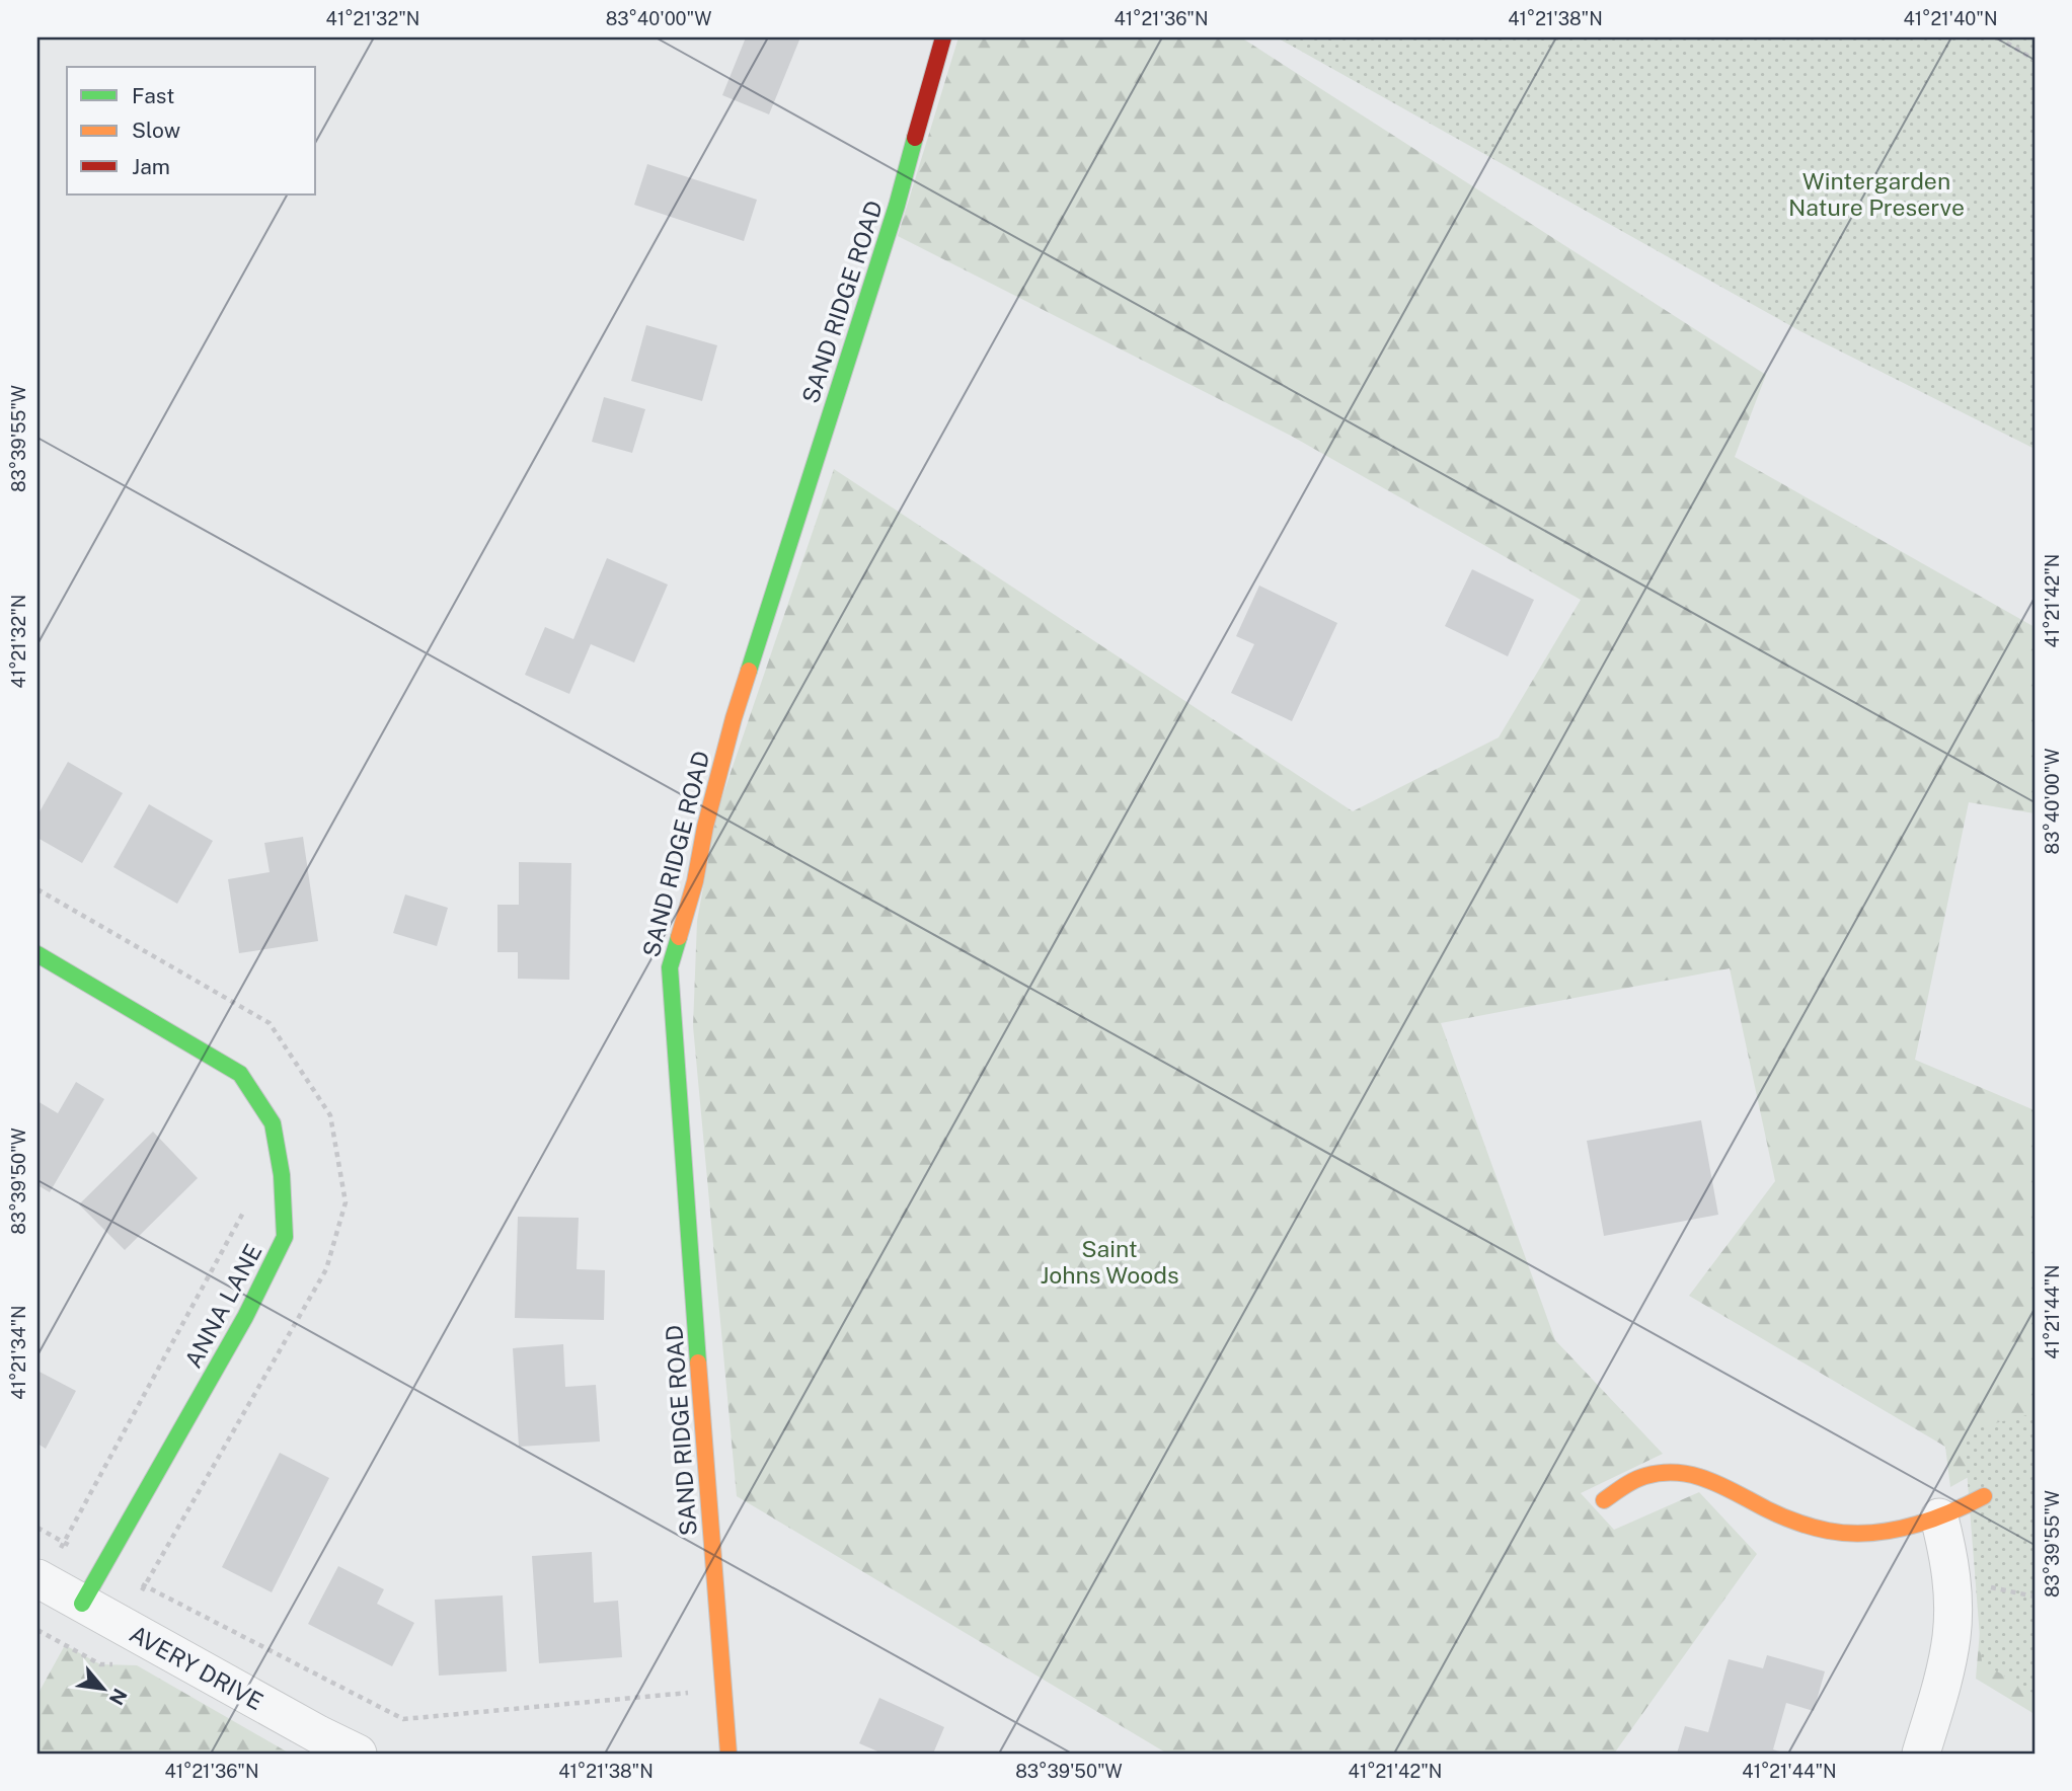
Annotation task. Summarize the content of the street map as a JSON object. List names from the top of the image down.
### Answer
{
  "streets": {
    "street": ["SAND RIDGE ROAD", "ANNA LANE", "AVERY DRIVE"]
  },
  "crossings": [
    ["ANNA LANE", "AVERY DRIVE"]
  ],
  "parks": ["Wintergarden Nature Preserve", "Saint Johns Woods"],
  "legend": ["Fast", "Slow", "Jam"],
  "north": "bottom right",
  "coordinates": [
    "41°21'32\"N",
    "83°40'00\"W",
    "41°21'36\"N",
    "41°21'38\"N",
    "41°21'40\"N",
    "83°39'55\"W",
    "41°21'42\"N",
    "83°39'50\"W",
    "41°21'44\"N",
    "41°21'34\"N"
  ]
}
